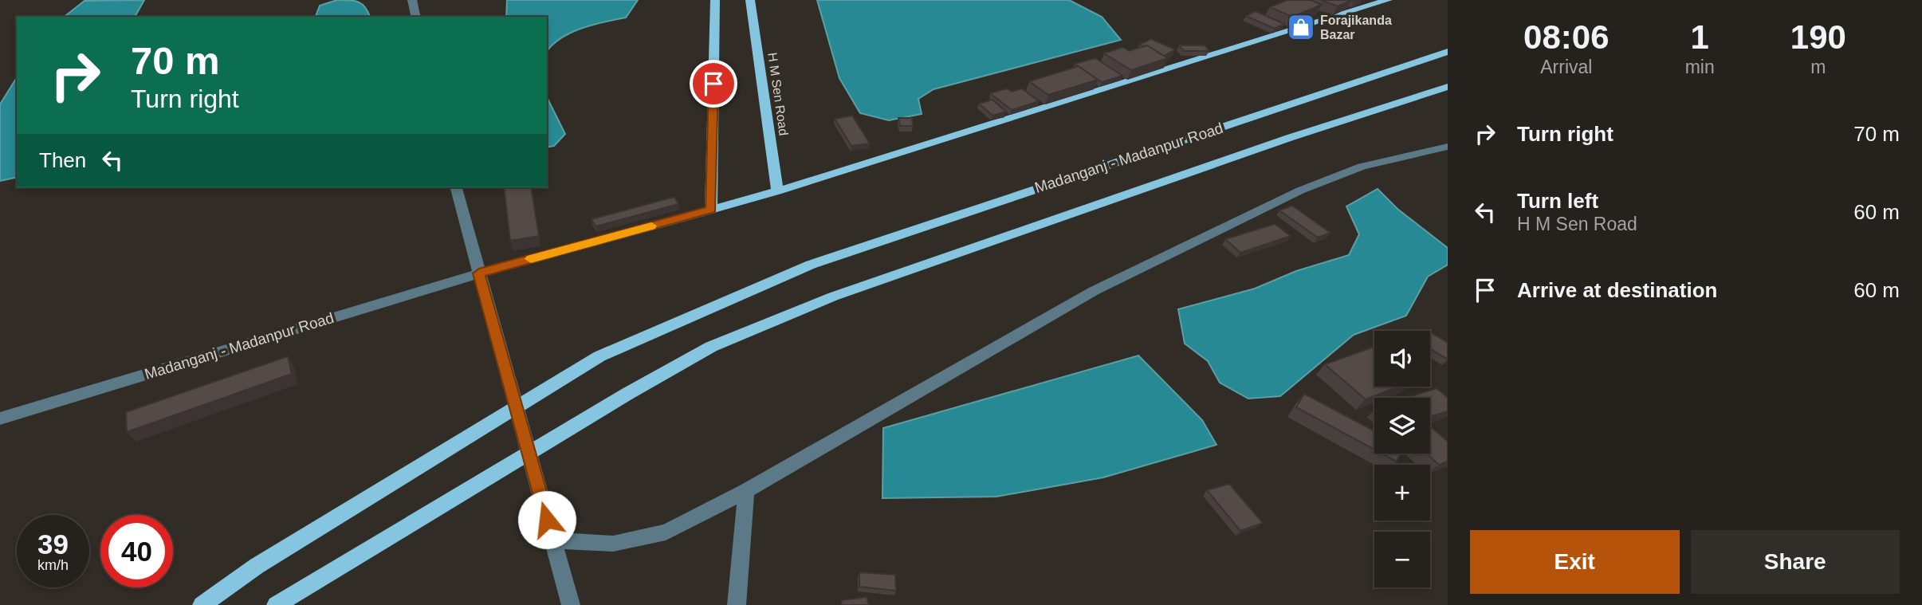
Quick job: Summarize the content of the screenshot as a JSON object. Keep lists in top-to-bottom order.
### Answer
{
  "streets": {
    "main road": ["H M Sen Road", "Madanganj - Madanpur Road"]
  },
  "places": {
    "shop": ["Forajikanda Bazar"]
  },
  "page": {
    "eta": [
      "08:06",
      "Arrival",
      "1",
      "min",
      "190",
      "m"
    ],
    "turn": ["70 m", "Turn right"],
    "list": [
      {
        "name": "Turn right",
        "value": "70 m"
      },
      {
        "name": "Turn left",
        "note": "H M Sen Road",
        "value": "60 m"
      },
      {
        "name": "Arrive at destination",
        "value": "60 m"
      }
    ],
    "then": "Then",
    "map_buttons": ["+", "−"],
    "speed": "39 km/h",
    "limit": "40",
    "buttons": ["Exit", "Share"]
  }
}
